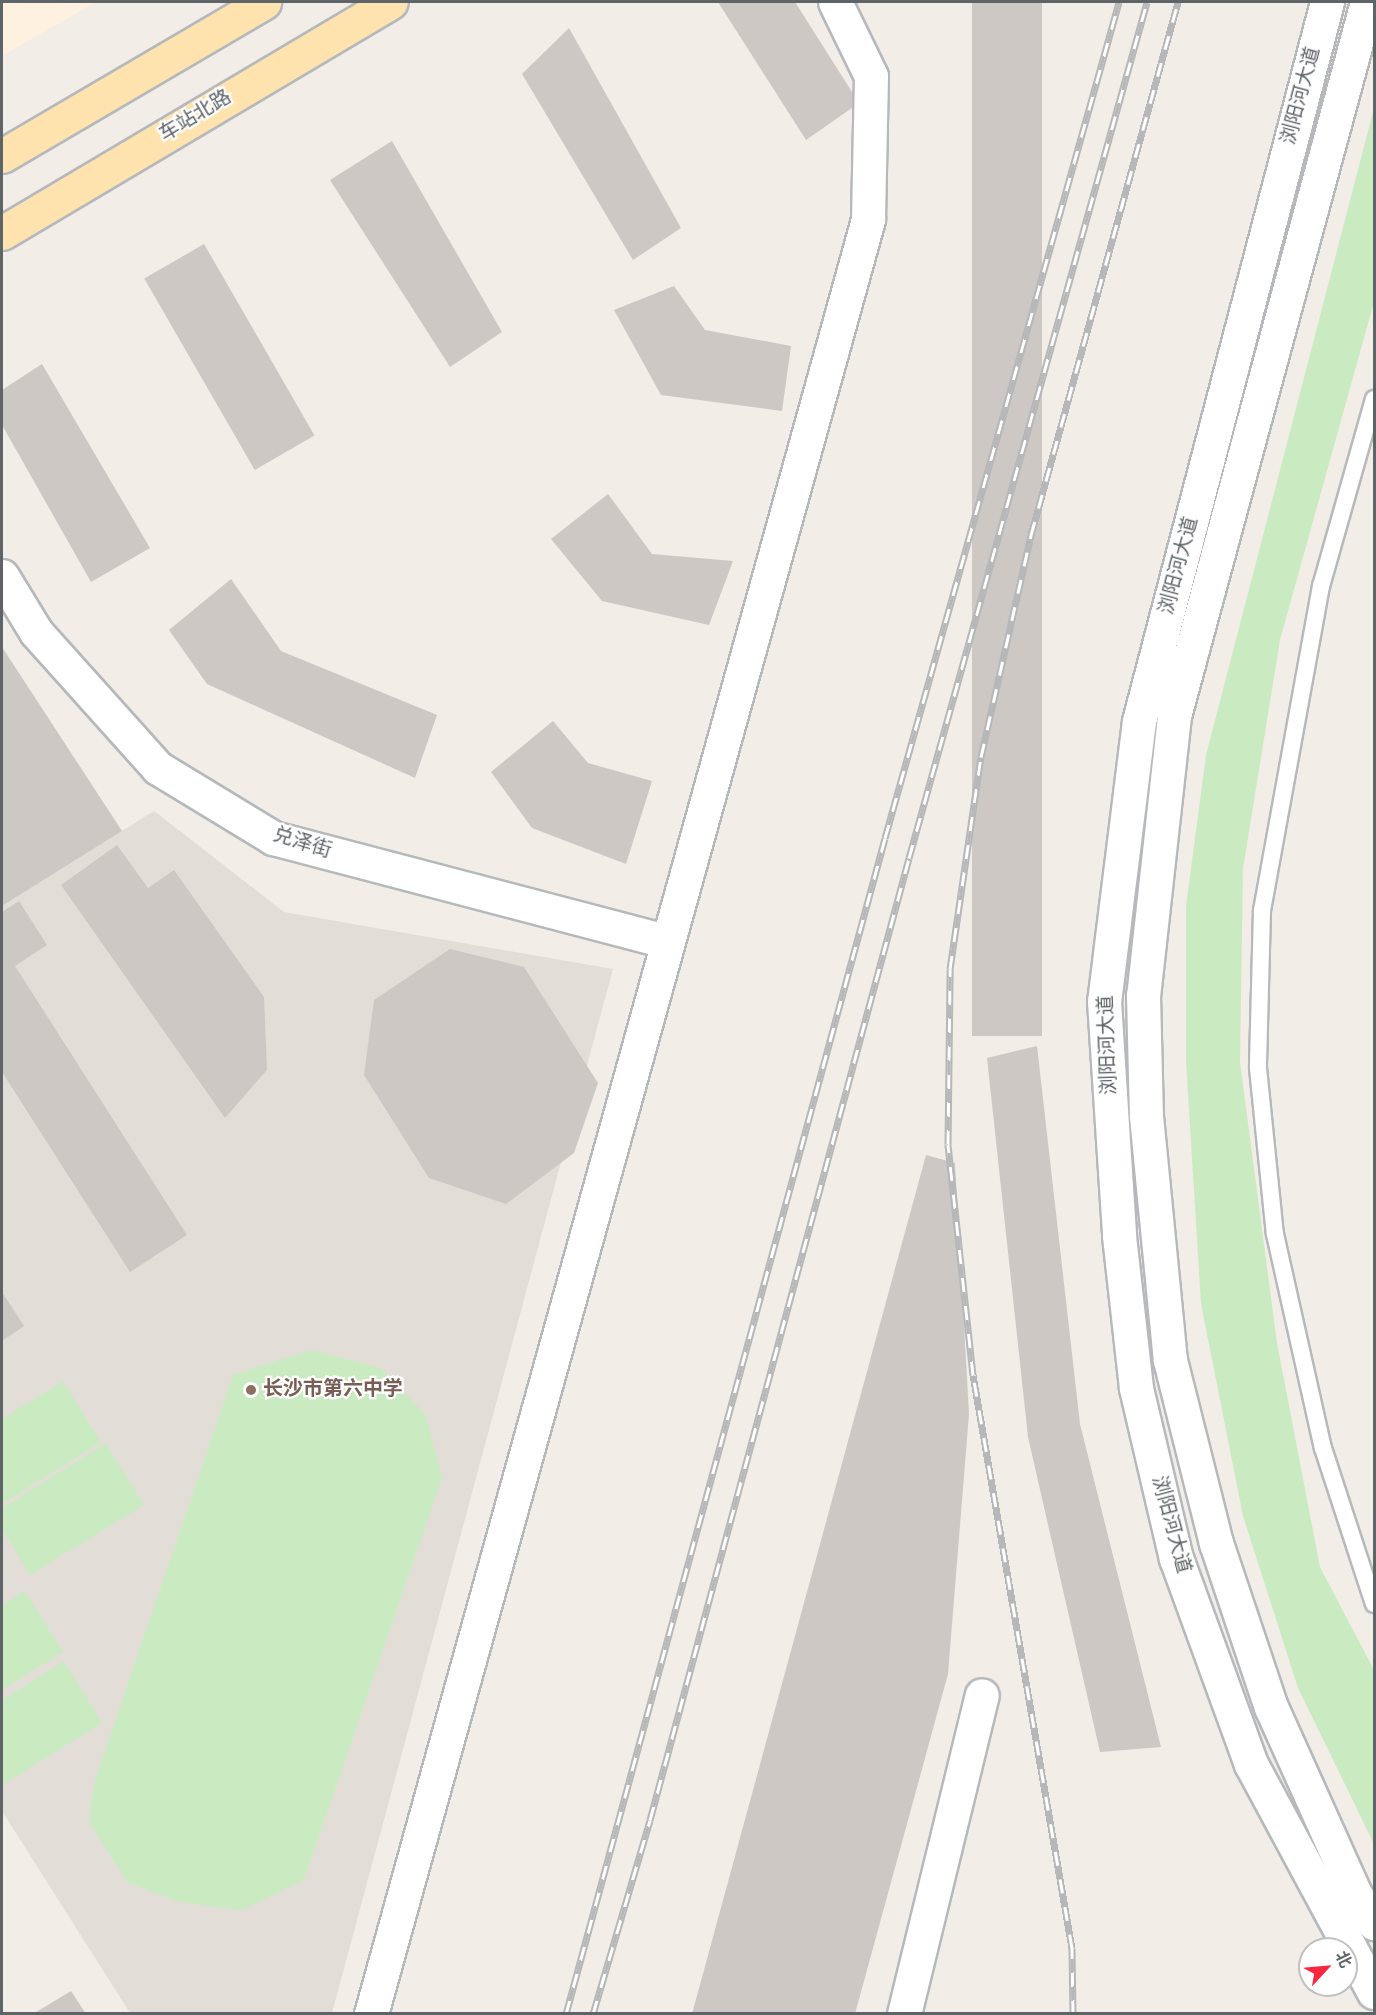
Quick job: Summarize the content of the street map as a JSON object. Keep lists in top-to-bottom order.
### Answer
{
  "streets": {
    "main road": ["浏阳河大道", "车站北路", "兑泽街"]
  },
  "places": ["长沙市第六中学"],
  "north": "top right"
}
